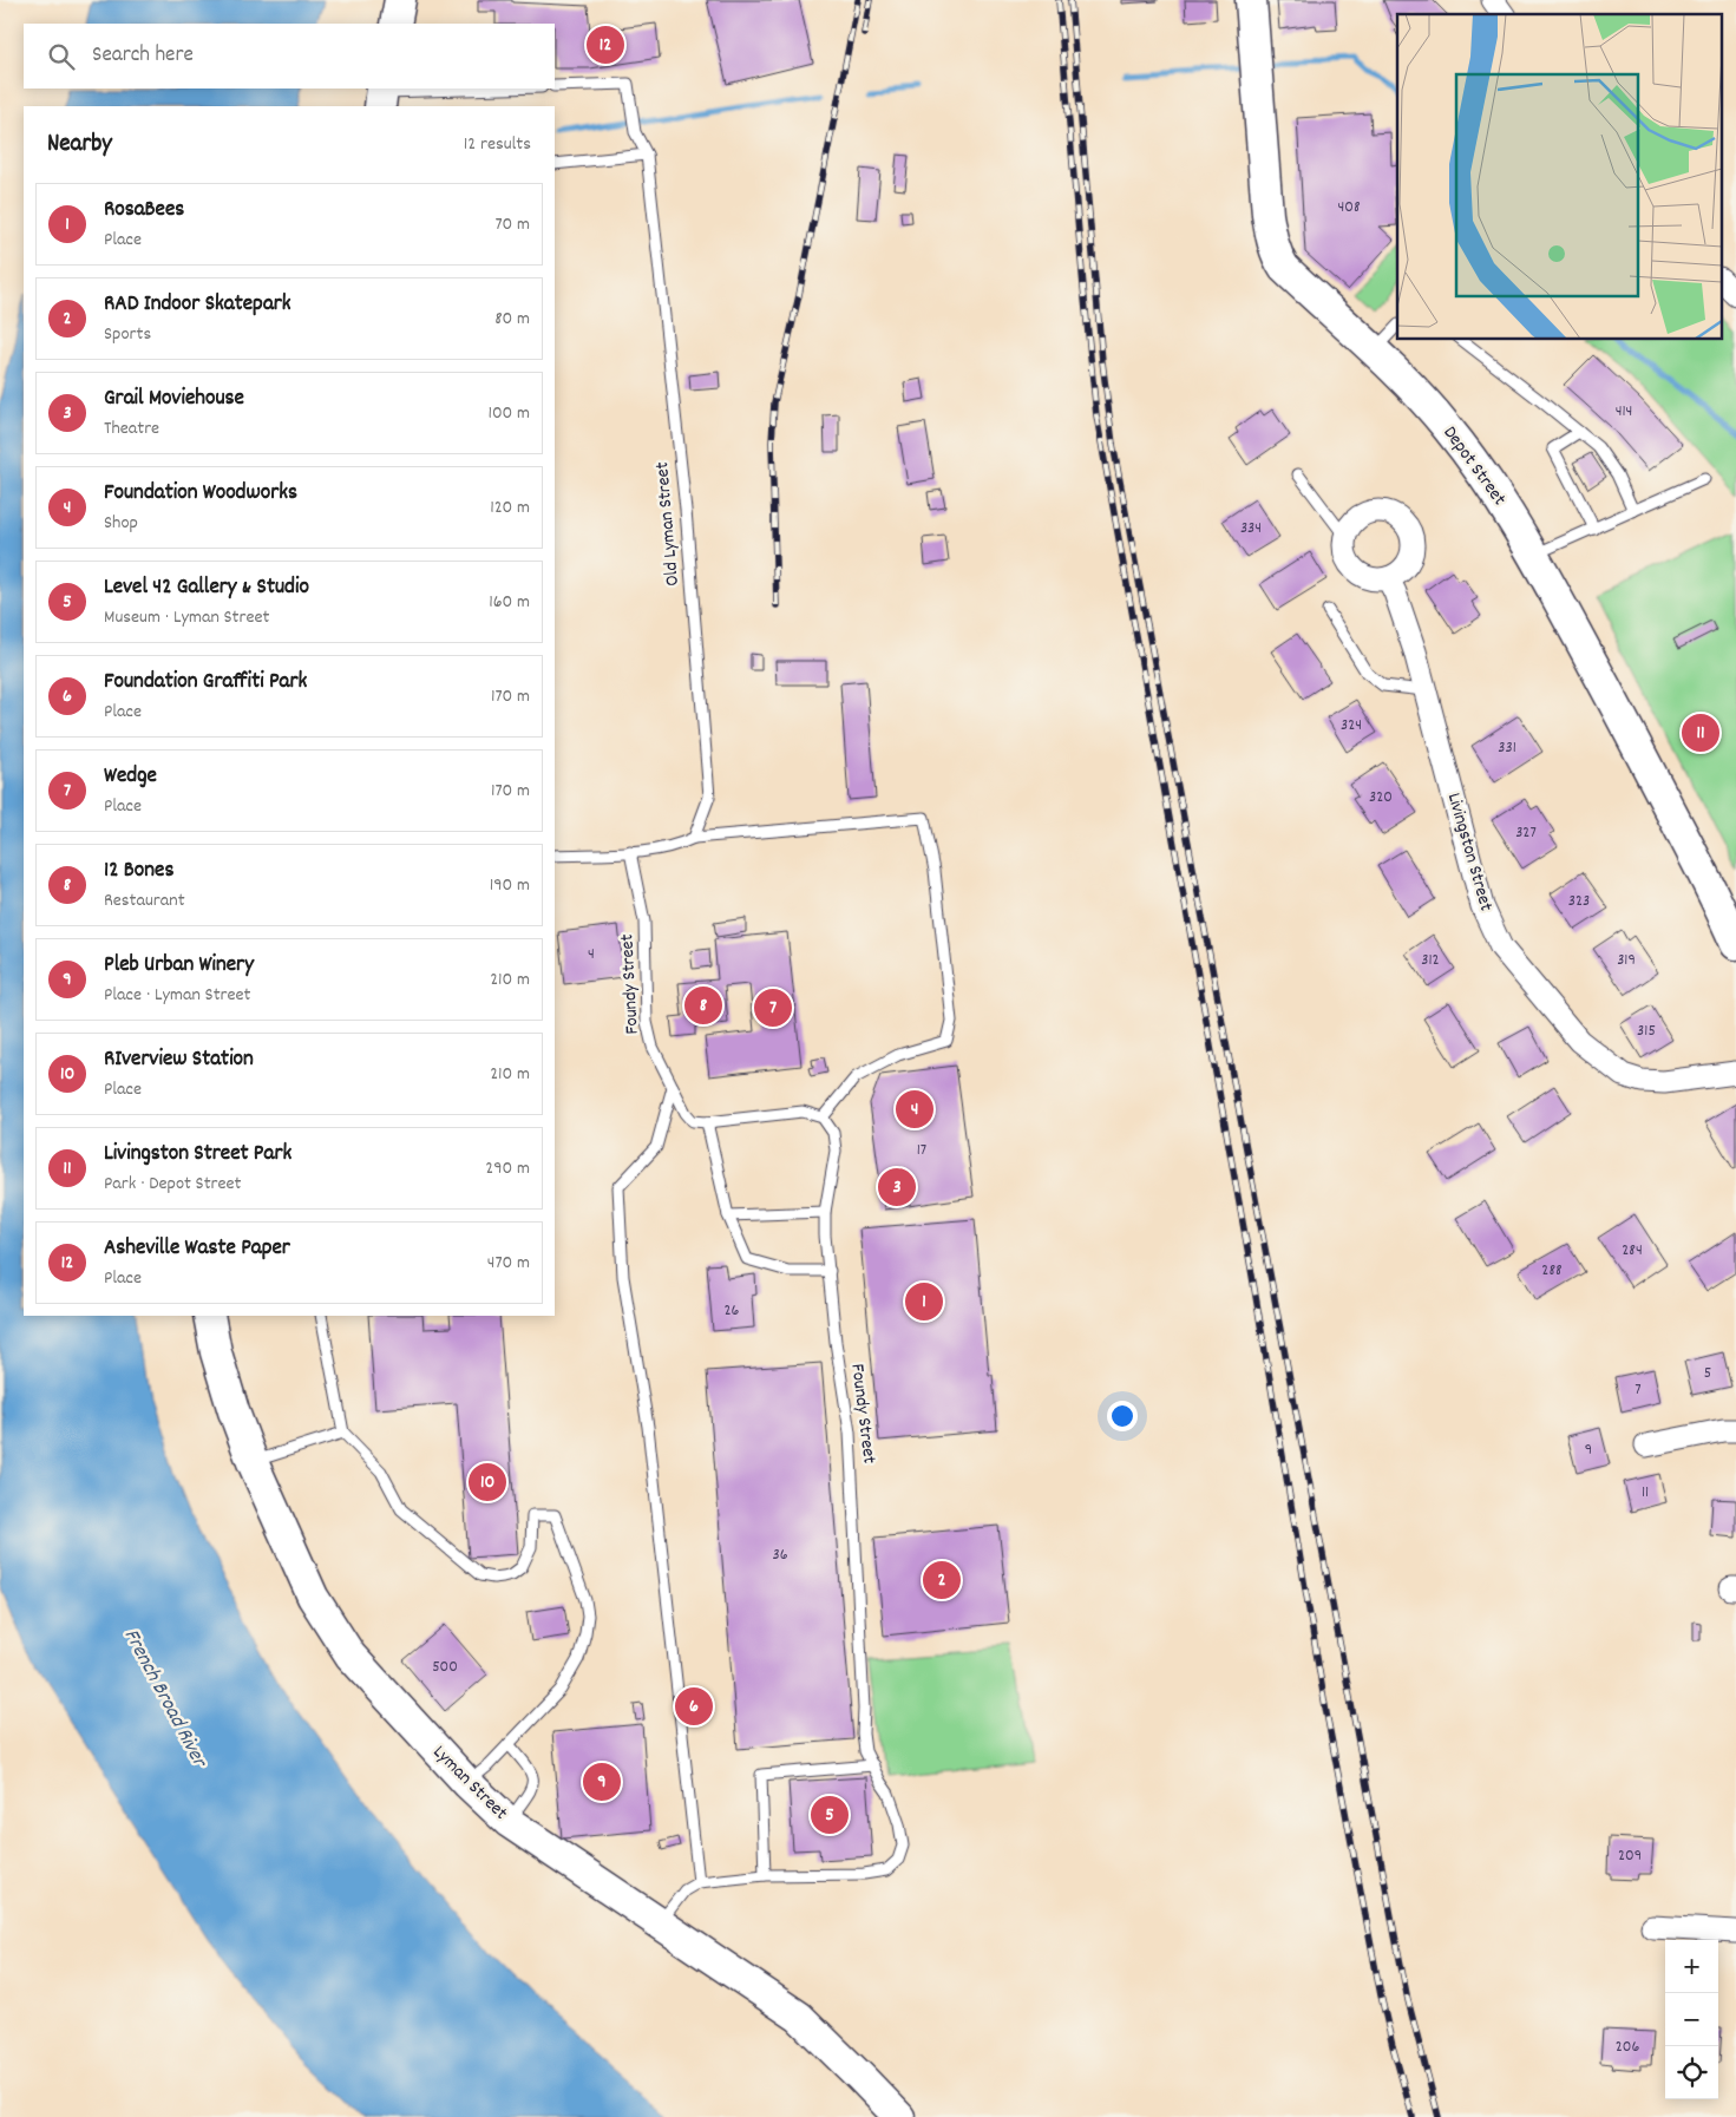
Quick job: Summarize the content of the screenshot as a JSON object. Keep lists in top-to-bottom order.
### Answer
{
  "streets": {
    "main road": ["Depot Street", "Lyman Street"],
    "street": ["Livingston Street"],
    "lane": ["Old Lyman Street", "Foundy Street"]
  },
  "water": ["French Broad River"],
  "house_numbers": [
    "408",
    "414",
    "334",
    "324",
    "331",
    "320",
    "327",
    "323",
    "4",
    "312",
    "319",
    "315",
    "17",
    "284",
    "288",
    "26",
    "5",
    "7",
    "9",
    "11",
    "36",
    "500",
    "209",
    "206"
  ],
  "page": {
    "pins": [
      "12",
      "11",
      "8",
      "7",
      "4",
      "3",
      "1",
      "10",
      "2",
      "6",
      "9",
      "5"
    ],
    "search": "Search here",
    "heading": ["Nearby", "12 results"],
    "list": [
      {
        "mark": "1",
        "name": "RosaBees",
        "note": "Place",
        "value": "70 m"
      },
      {
        "mark": "2",
        "name": "RAD Indoor Skatepark",
        "note": "Sports",
        "value": "80 m"
      },
      {
        "mark": "3",
        "name": "Grail Moviehouse",
        "note": "Theatre",
        "value": "100 m"
      },
      {
        "mark": "4",
        "name": "Foundation Woodworks",
        "note": "Shop",
        "value": "120 m"
      },
      {
        "mark": "5",
        "name": "Level 42 Gallery & Studio",
        "note": "Museum · Lyman Street",
        "value": "160 m"
      },
      {
        "mark": "6",
        "name": "Foundation Graffiti Park",
        "note": "Place",
        "value": "170 m"
      },
      {
        "mark": "7",
        "name": "Wedge",
        "note": "Place",
        "value": "170 m"
      },
      {
        "mark": "8",
        "name": "12 Bones",
        "note": "Restaurant",
        "value": "190 m"
      },
      {
        "mark": "9",
        "name": "Pleb Urban Winery",
        "note": "Place · Lyman Street",
        "value": "210 m"
      },
      {
        "mark": "10",
        "name": "RIverview Station",
        "note": "Place",
        "value": "210 m"
      },
      {
        "mark": "11",
        "name": "Livingston Street Park",
        "note": "Park · Depot Street",
        "value": "290 m"
      },
      {
        "mark": "12",
        "name": "Asheville Waste Paper",
        "note": "Place",
        "value": "470 m"
      }
    ],
    "map_buttons": ["+", "−"]
  }
}
